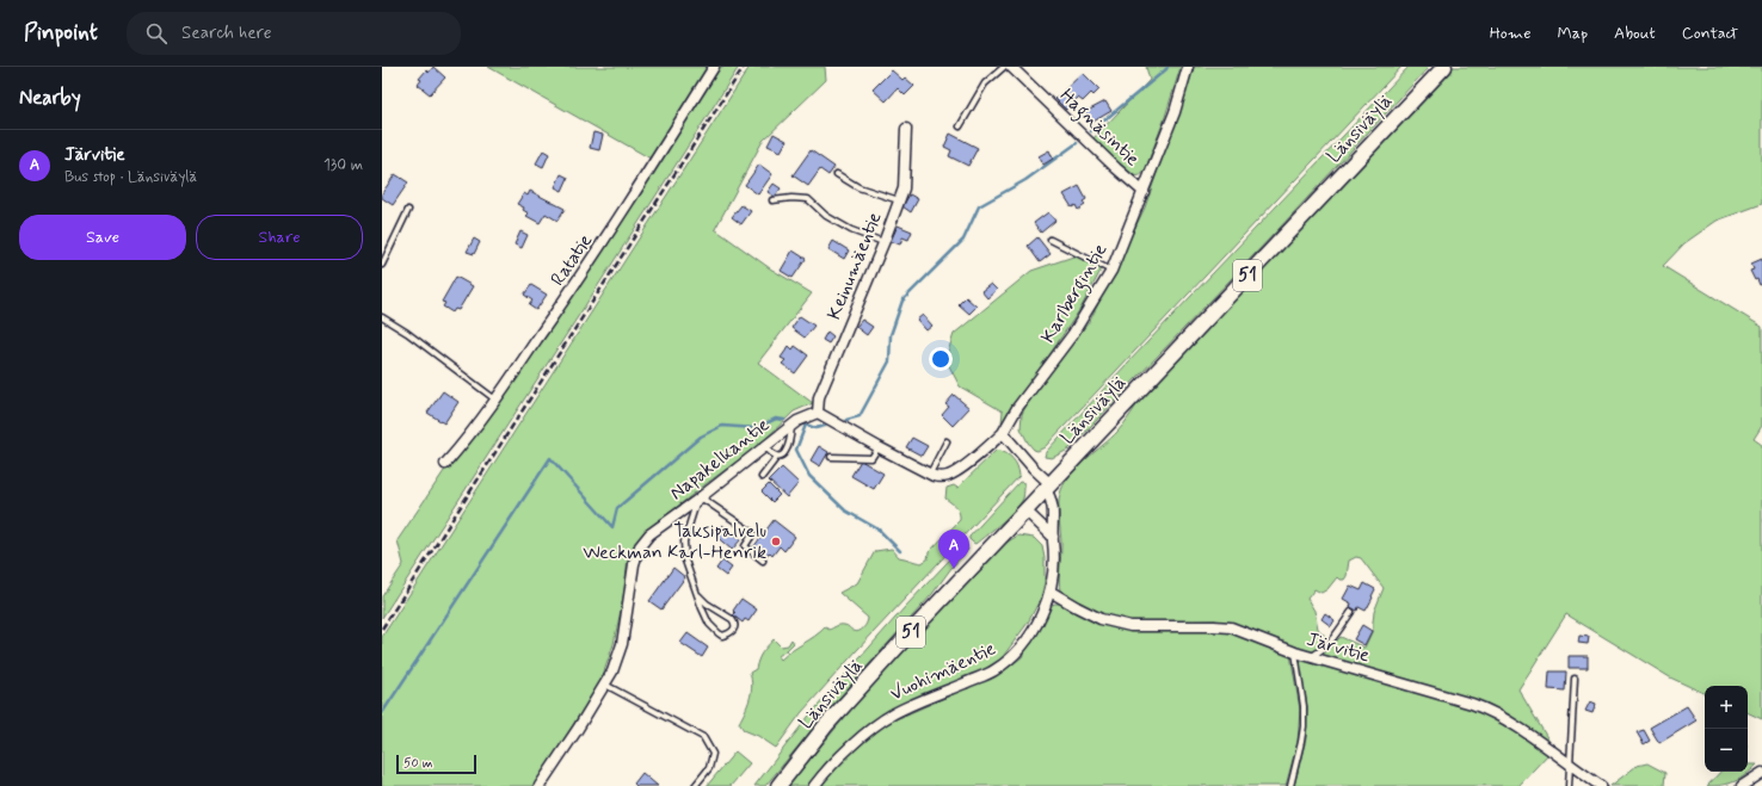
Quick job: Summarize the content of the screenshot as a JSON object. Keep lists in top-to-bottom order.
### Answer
{
  "streets": {
    "main road": ["Länsiväylä", "51"],
    "street": [
      "Hagnäsintie",
      "Ratatie",
      "Keinumäentie",
      "Karlbergintie",
      "Napakelkantie",
      "Järvitie",
      "Vuohimäentie"
    ]
  },
  "crossings": [
    ["Hagnäsintie", "Karlbergintie"],
    ["Länsiväylä", "Vuohimäentie"],
    ["Keinumäentie", "Napakelkantie"],
    ["Järvitie", "Vuohimäentie"]
  ],
  "places": ["Taksipalvelu Weckman Karl-Henrik"],
  "scale_bar": "50 m",
  "page": {
    "header": "Pinpoint",
    "search": "Search here",
    "nav": [
      "Home",
      "Map",
      "About",
      "Contact"
    ],
    "heading": "Nearby",
    "list": [
      {
        "mark": "A",
        "name": "Järvitie",
        "note": "Bus stop · Länsiväylä",
        "value": "130 m"
      }
    ],
    "buttons": ["Save", "Share"],
    "pins": "A",
    "map_buttons": ["+", "−"],
    "scale": "50 m"
  }
}
